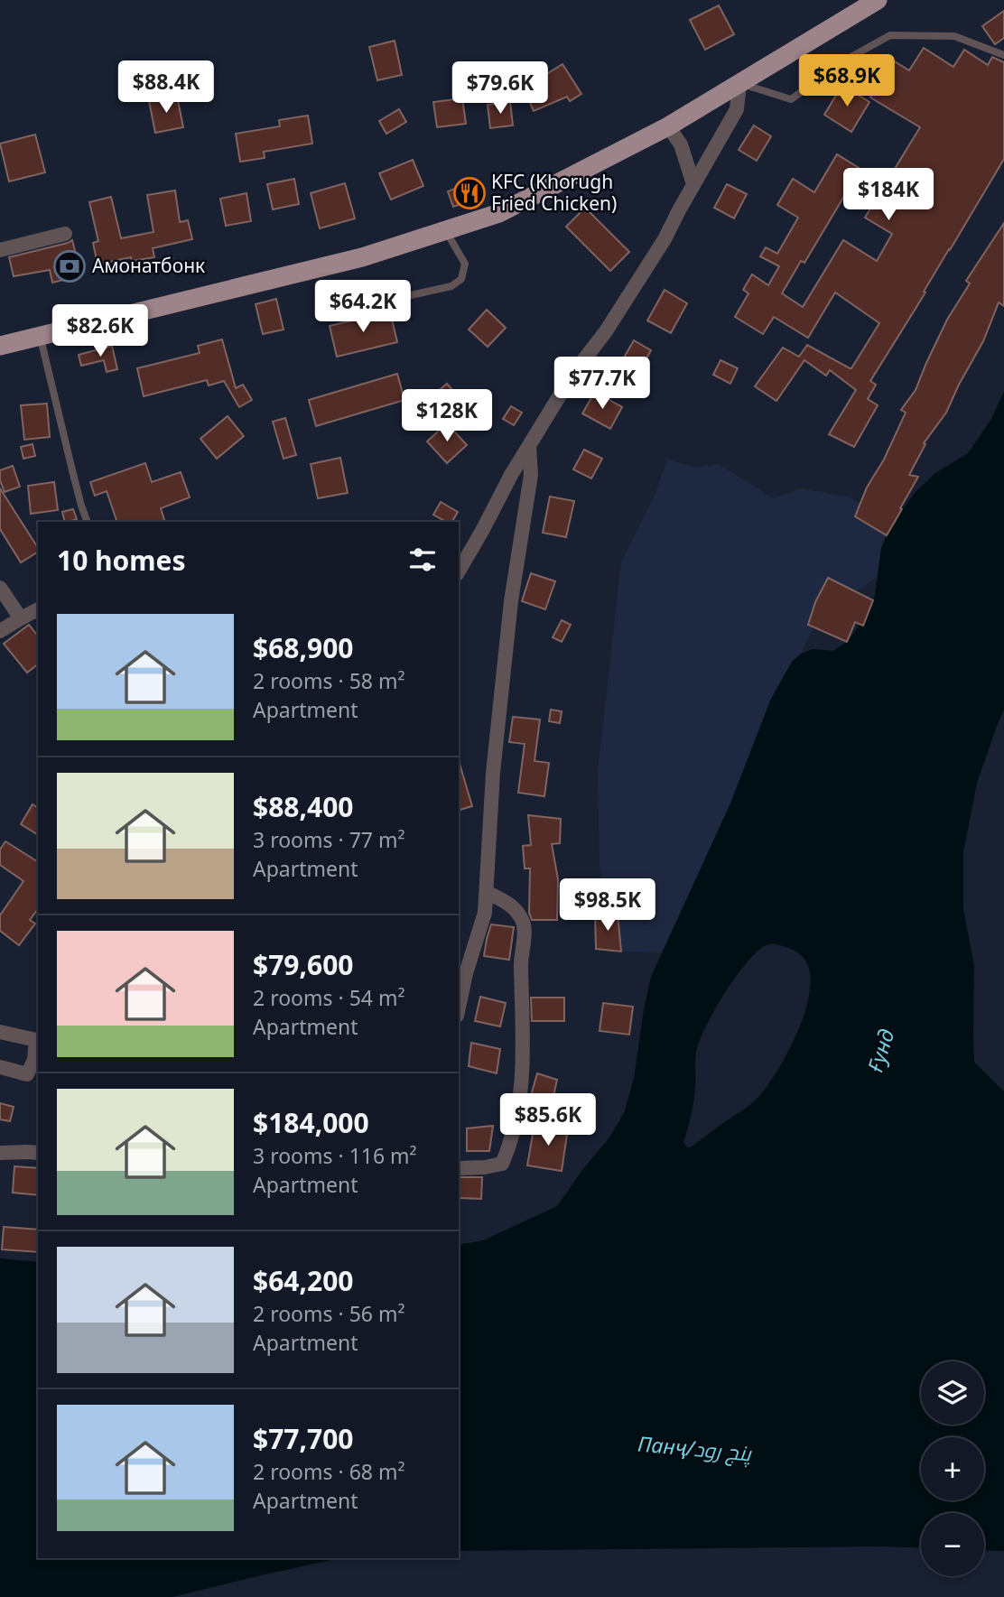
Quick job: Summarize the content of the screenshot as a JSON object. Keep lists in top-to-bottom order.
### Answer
{
  "water": ["Ғунд", "Панҷ/پنج رود"],
  "places": {
    "restaurant": ["KFC (Khorugh Fried Chicken)"],
    "bank": ["Амонатбонк"]
  },
  "page": {
    "price": [
      "$68.9K",
      "$88.4K",
      "$79.6K",
      "$184K",
      "$64.2K",
      "$82.6K",
      "$77.7K",
      "$128K",
      "$98.5K",
      "$85.6K"
    ],
    "heading": "10 homes",
    "list": [
      {
        "name": "$68,900",
        "note": "2 rooms · 58 m² · Apartment"
      },
      {
        "name": "$88,400",
        "note": "3 rooms · 77 m² · Apartment"
      },
      {
        "name": "$79,600",
        "note": "2 rooms · 54 m² · Apartment"
      },
      {
        "name": "$184,000",
        "note": "3 rooms · 116 m² · Apartment"
      },
      {
        "name": "$64,200",
        "note": "2 rooms · 56 m² · Apartment"
      },
      {
        "name": "$77,700",
        "note": "2 rooms · 68 m² · Apartment"
      }
    ],
    "map_buttons": ["+", "−"]
  }
}
